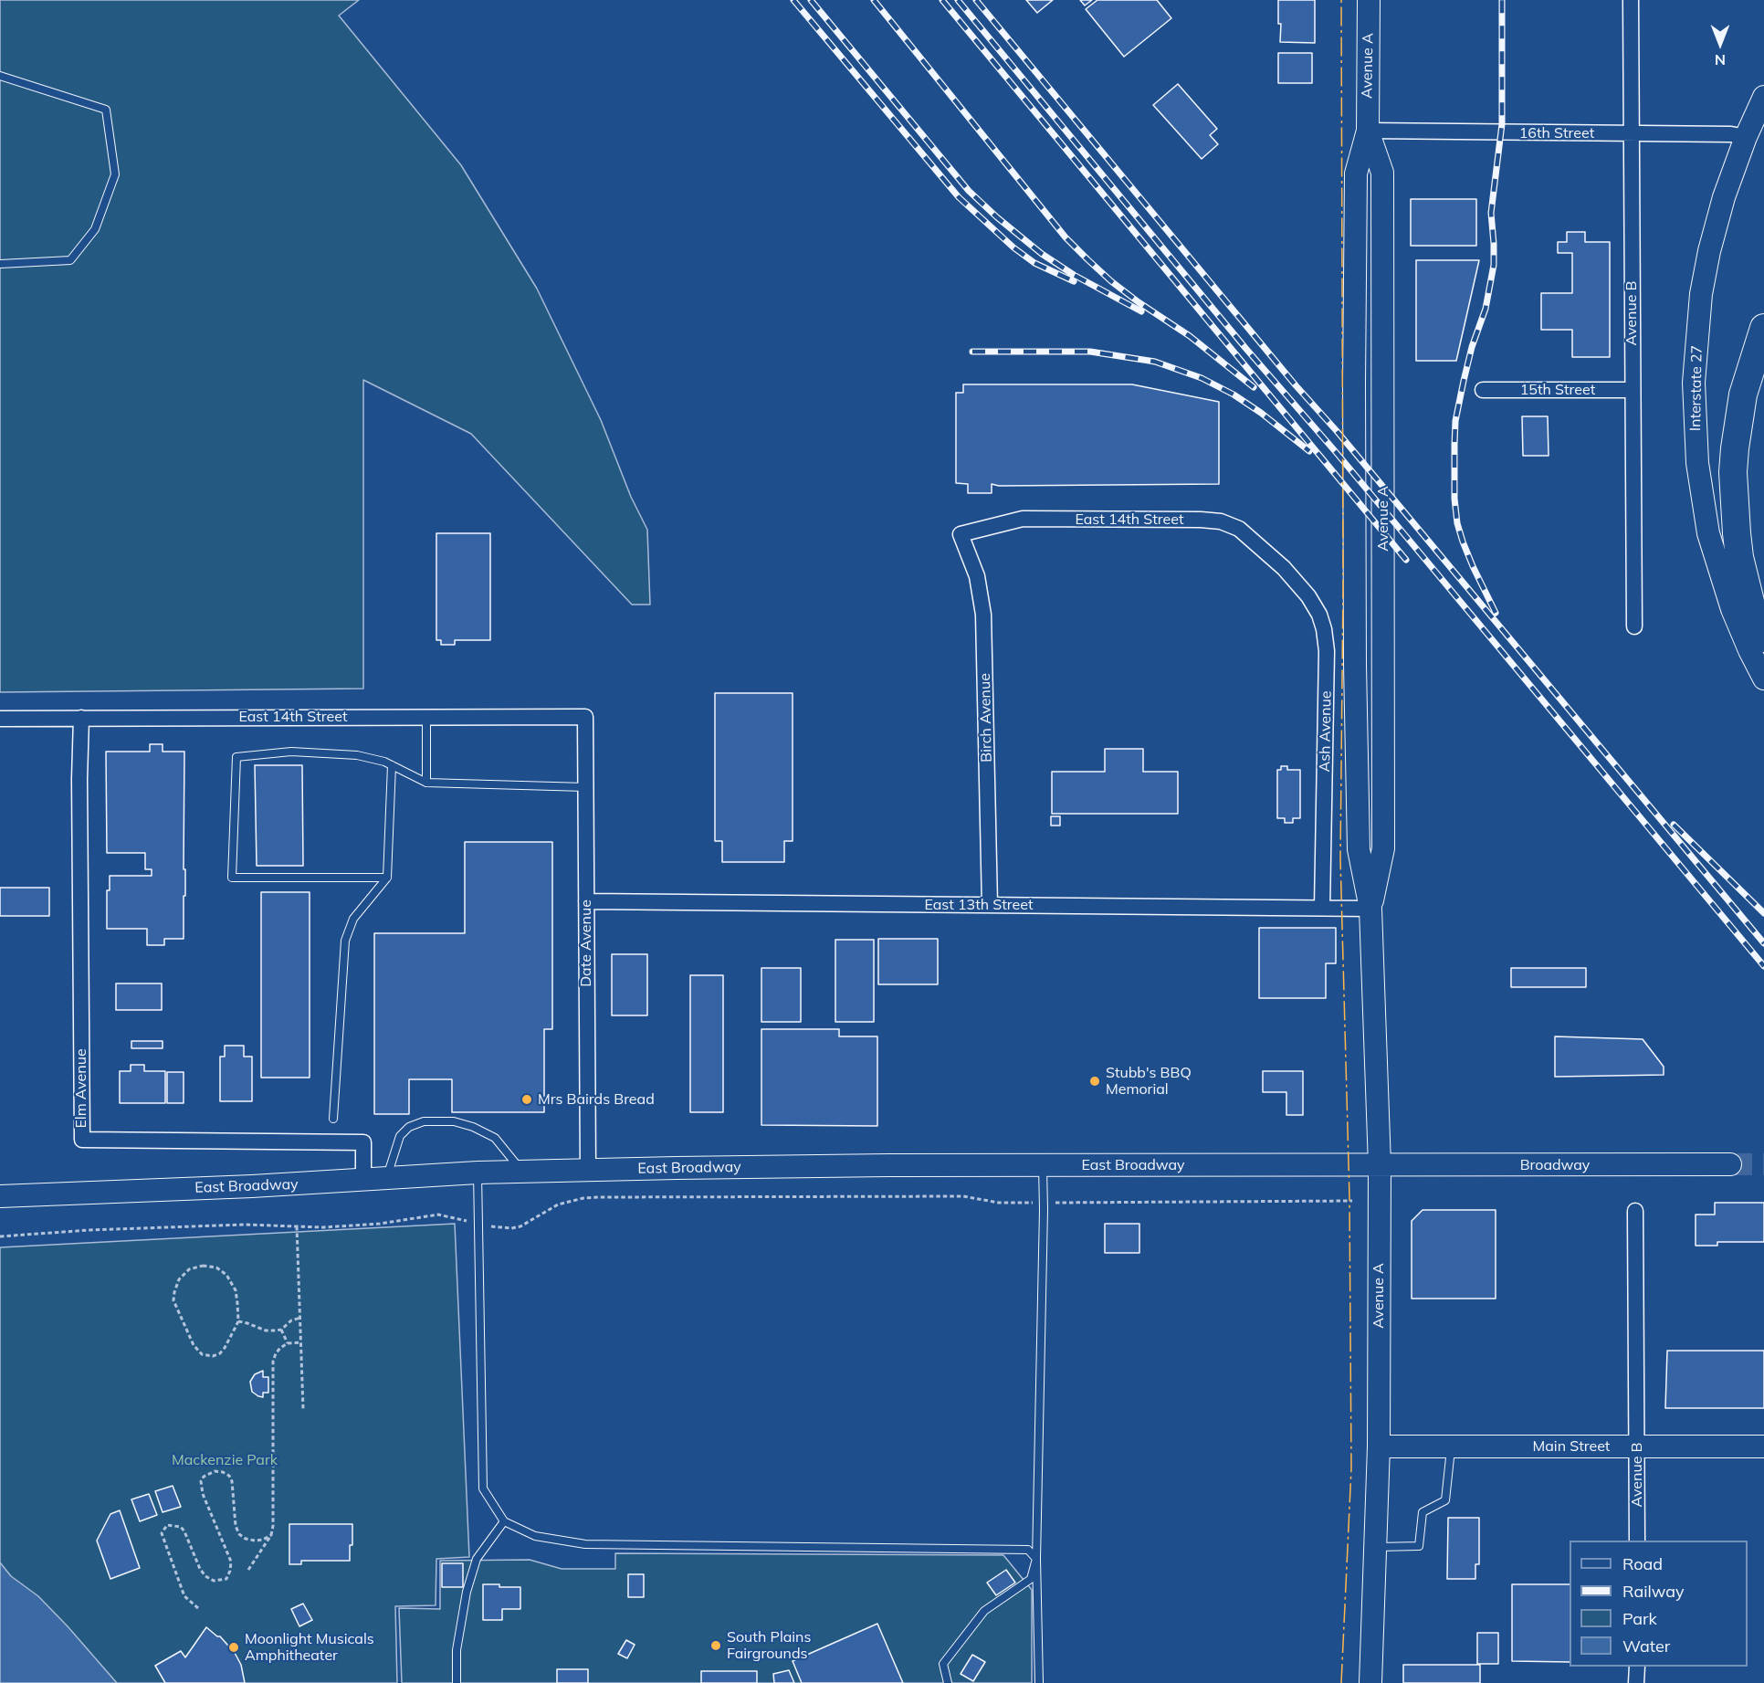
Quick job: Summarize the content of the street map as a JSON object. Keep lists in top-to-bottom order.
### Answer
{
  "streets": {
    "main road": [
      "Avenue A",
      "Interstate 27",
      "East Broadway",
      "Broadway",
      "Main Street"
    ],
    "street": [
      "16th Street",
      "Avenue B",
      "15th Street",
      "East 14th Street",
      "Birch Avenue",
      "Ash Avenue",
      "East 13th Street",
      "Date Avenue",
      "Elm Avenue"
    ]
  },
  "crossings": [
    ["Avenue A", "16th Street"],
    ["Avenue A", "East 13th Street"],
    ["Avenue A", "East Broadway"],
    ["Avenue A", "Broadway"],
    ["Avenue A", "Main Street"],
    ["16th Street", "Avenue B"],
    ["16th Street", "Interstate 27"],
    ["Avenue B", "15th Street"],
    ["Avenue B", "Main Street"],
    ["East 14th Street", "Birch Avenue"],
    ["East 14th Street", "Ash Avenue"],
    ["East 14th Street", "Date Avenue"],
    ["East 14th Street", "Elm Avenue"],
    ["Birch Avenue", "East 13th Street"],
    ["Ash Avenue", "East 13th Street"],
    ["East 13th Street", "Date Avenue"],
    ["Date Avenue", "East Broadway"],
    ["Elm Avenue", "East Broadway"],
    ["East Broadway", "Broadway"]
  ],
  "parks": ["Mackenzie Park"],
  "places": [
    "Stubb's BBQ Memorial",
    "Mrs Bairds Bread",
    "South Plains Fairgrounds",
    "Moonlight Musicals Amphitheater"
  ],
  "legend": [
    "Road",
    "Railway",
    "Park",
    "Water"
  ],
  "north": "bottom"
}
